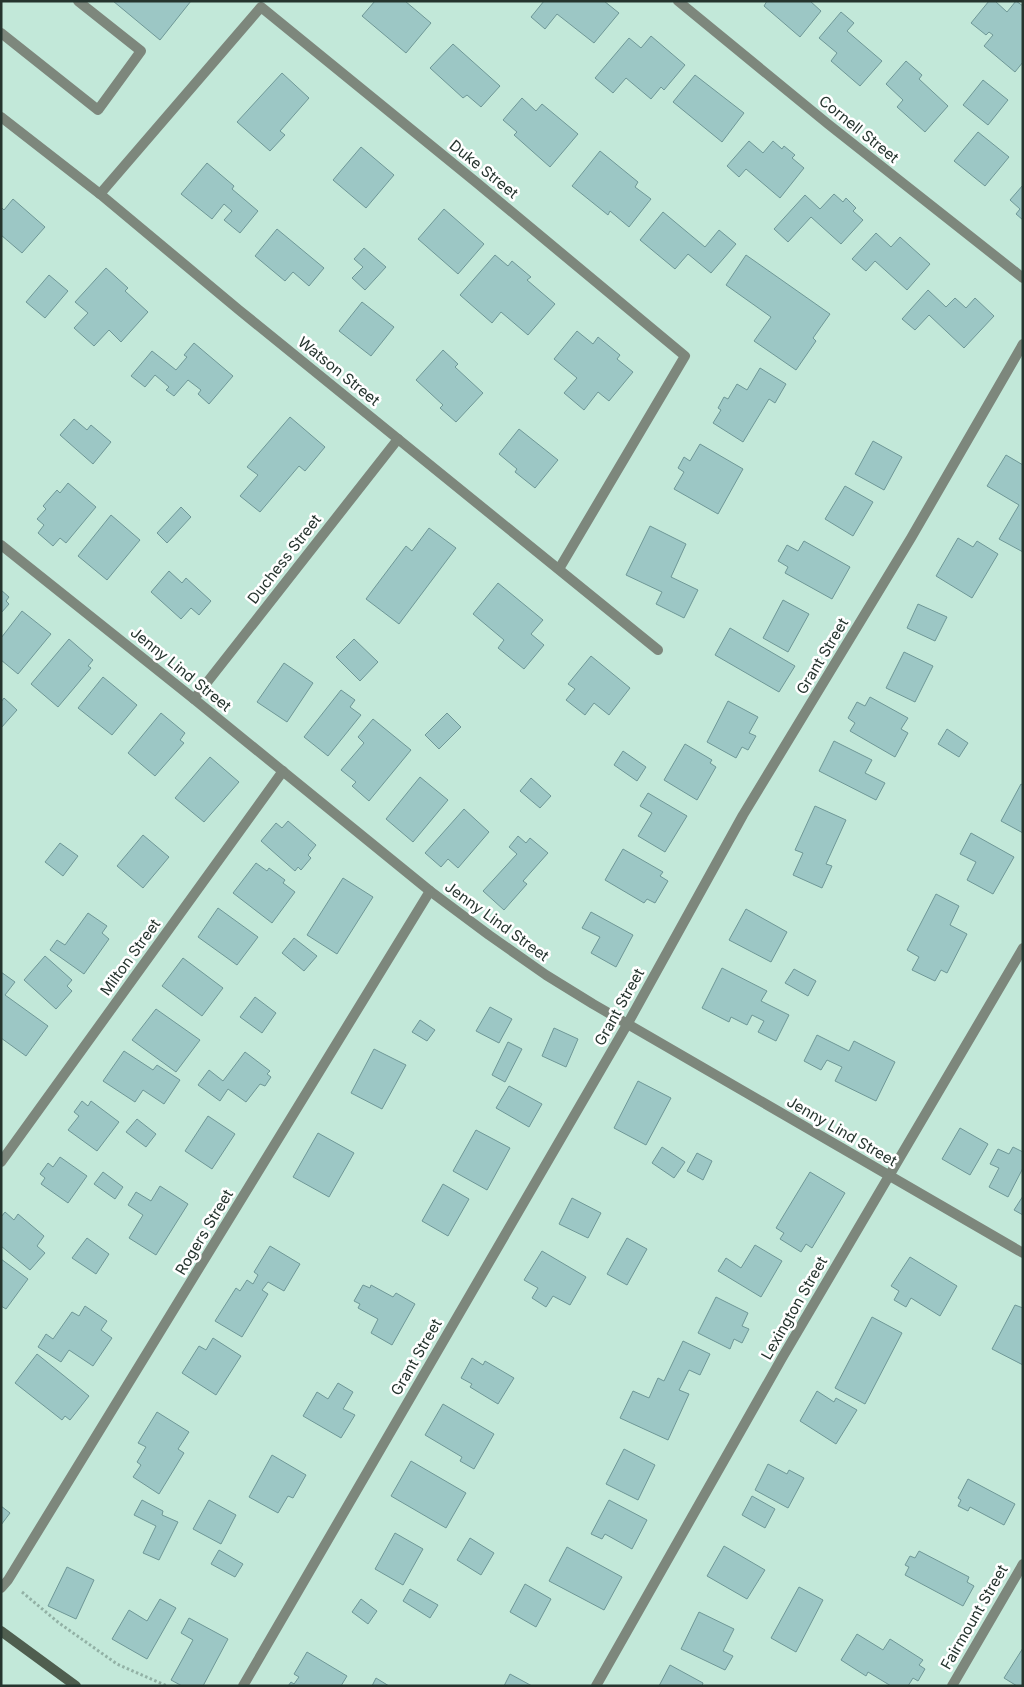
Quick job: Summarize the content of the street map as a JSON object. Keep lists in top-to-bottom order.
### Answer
{
  "streets": {
    "street": [
      "Cornell Street",
      "Duke Street",
      "Watson Street",
      "Duchess Street",
      "Grant Street",
      "Jenny Lind Street",
      "Milton Street",
      "Rogers Street",
      "Lexington Street",
      "Fairmount Street"
    ]
  },
  "crossings": [
    ["Duke Street", "Watson Street"],
    ["Watson Street", "Duchess Street"],
    ["Duchess Street", "Jenny Lind Street"],
    ["Grant Street", "Jenny Lind Street"],
    ["Jenny Lind Street", "Milton Street"],
    ["Jenny Lind Street", "Rogers Street"],
    ["Jenny Lind Street", "Lexington Street"]
  ]
}
